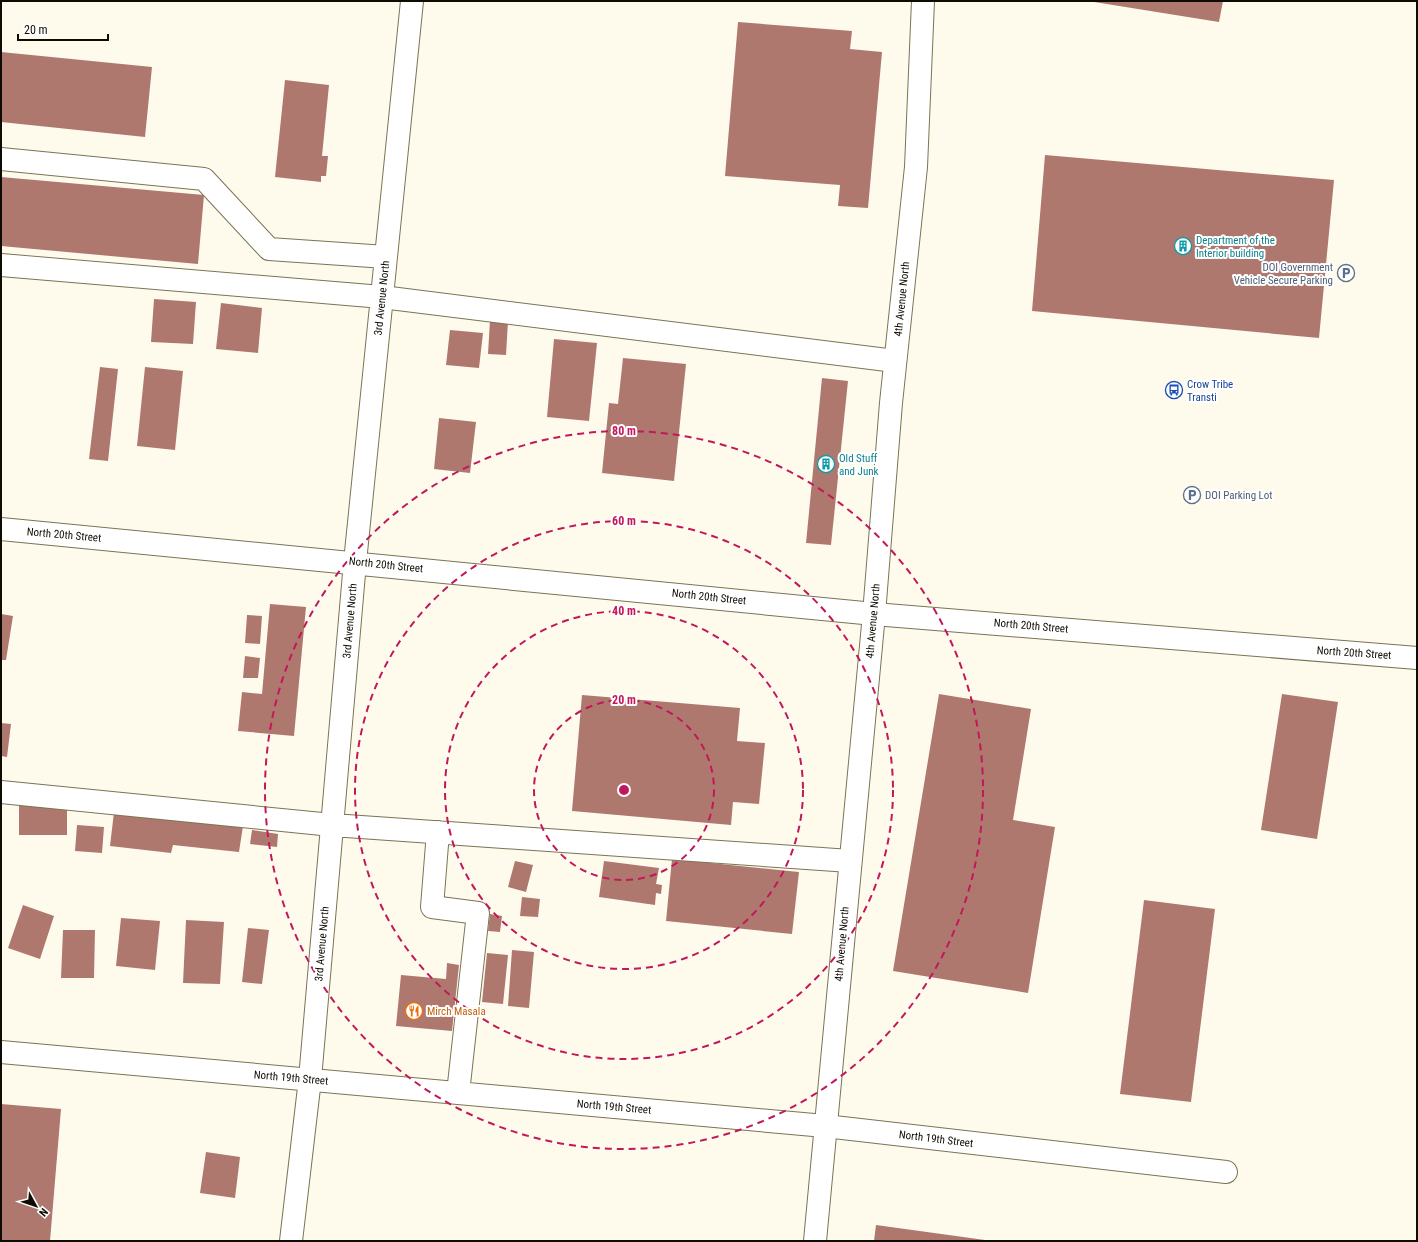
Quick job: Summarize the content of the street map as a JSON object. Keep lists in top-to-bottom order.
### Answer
{
  "streets": {
    "street": [
      "3rd Avenue North",
      "4th Avenue North",
      "North 20th Street",
      "North 19th Street"
    ]
  },
  "crossings": [
    ["3rd Avenue North", "North 20th Street"],
    ["3rd Avenue North", "North 19th Street"],
    ["4th Avenue North", "North 20th Street"],
    ["4th Avenue North", "North 19th Street"]
  ],
  "places": {
    "building": ["Department of the Interior building", "Old Stuff and Junk"],
    "parking": ["DOI Government Vehicle Secure Parking", "DOI Parking Lot"],
    "bus stop": ["Crow Tribe Transti"],
    "restaurant": ["Mirch Masala"]
  },
  "scale_bar": "20 m",
  "north": "bottom right",
  "rings": [
    "80 m",
    "60 m",
    "40 m",
    "20 m"
  ]
}
